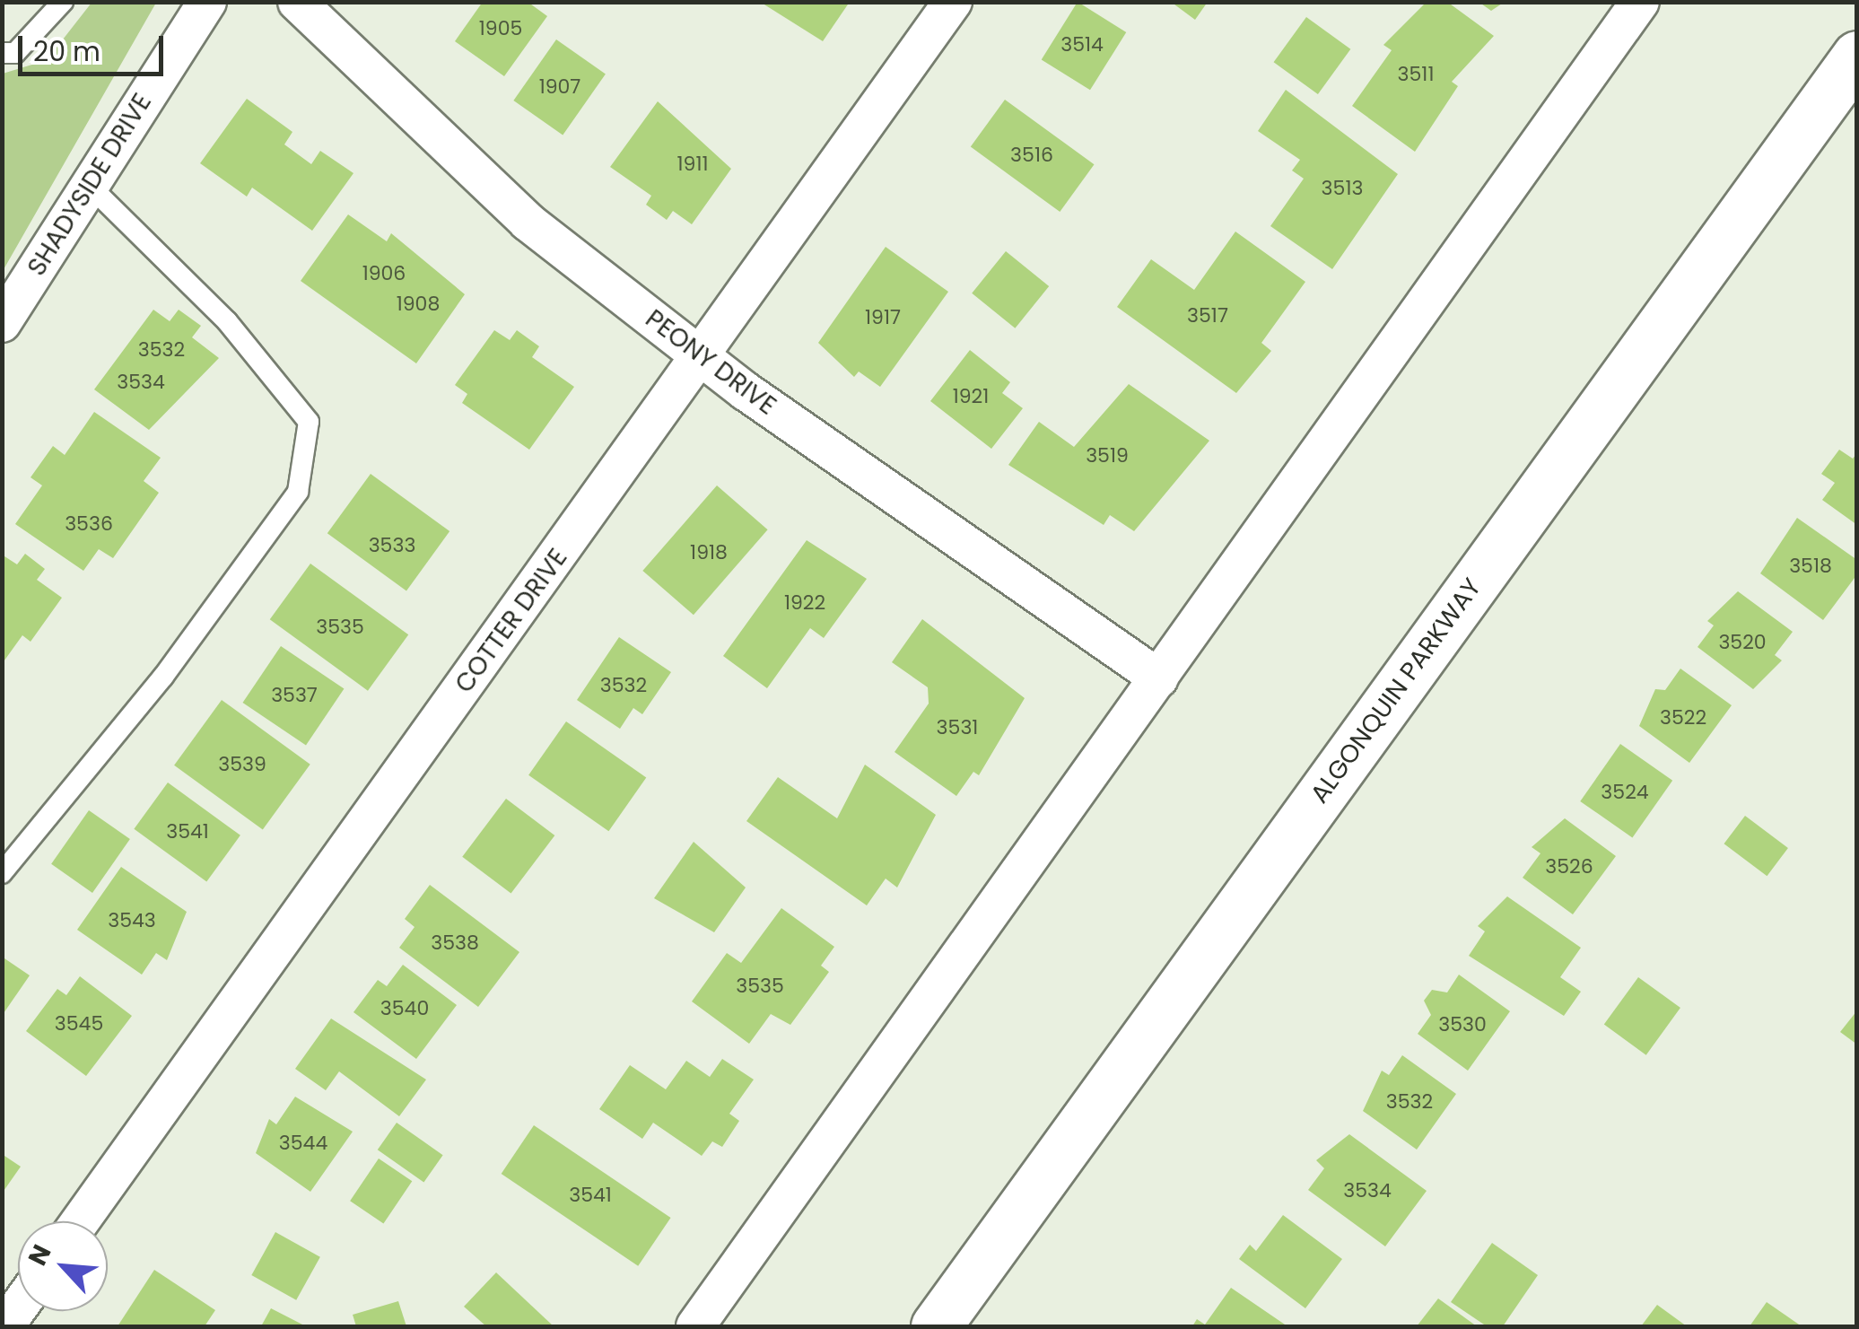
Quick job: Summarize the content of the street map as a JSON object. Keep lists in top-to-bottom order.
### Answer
{
  "streets": {
    "main road": ["ALGONQUIN PARKWAY"],
    "street": ["SHADYSIDE DRIVE", "PEONY DRIVE", "COTTER DRIVE"]
  },
  "crossings": [
    ["PEONY DRIVE", "COTTER DRIVE"]
  ],
  "house_numbers": [
    "1905",
    "3514",
    "3511",
    "1907",
    "3516",
    "1911",
    "3513",
    "1906",
    "1908",
    "3517",
    "1917",
    "3532",
    "3534",
    "1921",
    "3519",
    "3536",
    "3533",
    "1918",
    "3518",
    "1922",
    "3535",
    "3520",
    "3532",
    "3537",
    "3522",
    "3531",
    "3539",
    "3524",
    "3541",
    "3526",
    "3543",
    "3538",
    "3535",
    "3540",
    "3545",
    "3530",
    "3532",
    "3544",
    "3534",
    "3541"
  ],
  "scale_bar": "20 m",
  "north": "top left"
}
